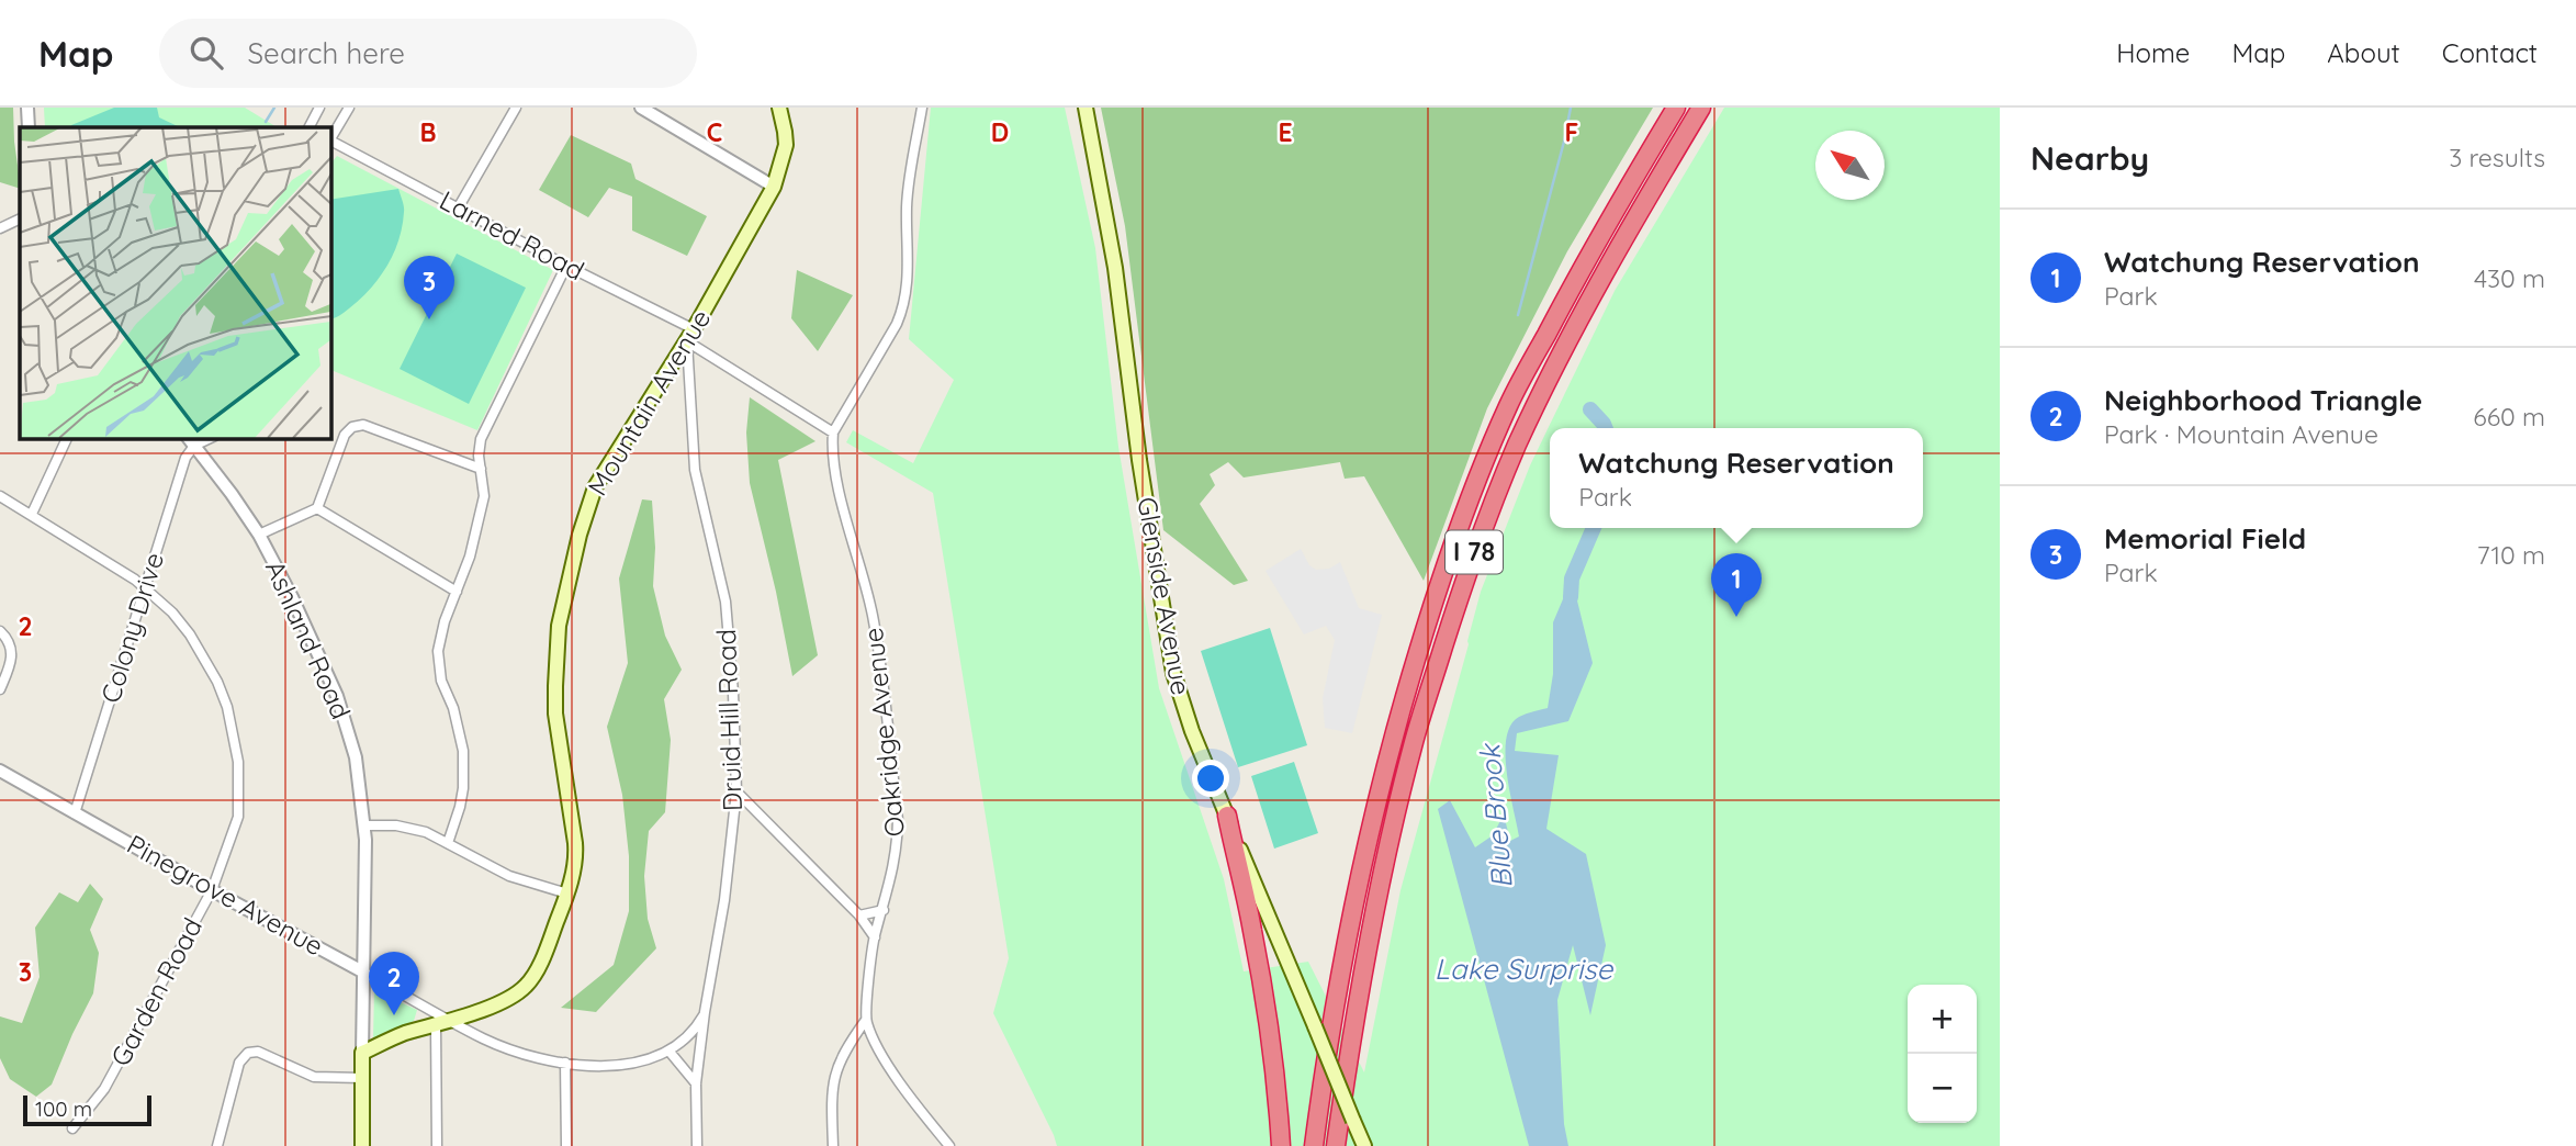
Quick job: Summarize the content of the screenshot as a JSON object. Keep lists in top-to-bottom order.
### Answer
{
  "streets": {
    "highway": ["I 78"],
    "main road": ["Mountain Avenue", "Glenside Avenue", "Ashland Road"],
    "street": [
      "Larned Road",
      "Colony Drive",
      "Druid Hill Road",
      "Oakridge Avenue",
      "Pinegrove Avenue",
      "Garden Road"
    ]
  },
  "crossings": [
    ["Larned Road", "Mountain Avenue"],
    ["Larned Road", "Druid Hill Road"],
    ["Larned Road", "Oakridge Avenue"],
    ["Mountain Avenue", "Ashland Road"],
    ["Mountain Avenue", "Druid Hill Road"],
    ["Mountain Avenue", "Pinegrove Avenue"],
    ["Colony Drive", "Ashland Road"],
    ["Colony Drive", "Pinegrove Avenue"],
    ["Colony Drive", "Garden Road"],
    ["Ashland Road", "Pinegrove Avenue"],
    ["Pinegrove Avenue", "Garden Road"]
  ],
  "water": ["Blue Brook", "Lake Surprise"],
  "scale_bar": "100 m",
  "north": "top left",
  "page": {
    "header": "Map",
    "search": "Search here",
    "nav": [
      "Home",
      "Map",
      "About",
      "Contact"
    ],
    "heading": ["Nearby", "3 results"],
    "list": [
      {
        "mark": "1",
        "name": "Watchung Reservation",
        "note": "Park",
        "value": "430 m"
      },
      {
        "mark": "2",
        "name": "Neighborhood Triangle",
        "note": "Park · Mountain Avenue",
        "value": "660 m"
      },
      {
        "mark": "3",
        "name": "Memorial Field",
        "note": "Park",
        "value": "710 m"
      }
    ],
    "pins": ["3", "1", "2"],
    "popup": ["Watchung Reservation", "Park"],
    "map_buttons": ["+", "−"],
    "scale": "100 m"
  },
  "grid": {
    "columns": [
      "B",
      "C",
      "D",
      "E",
      "F"
    ],
    "rows": ["2", "3"]
  }
}
